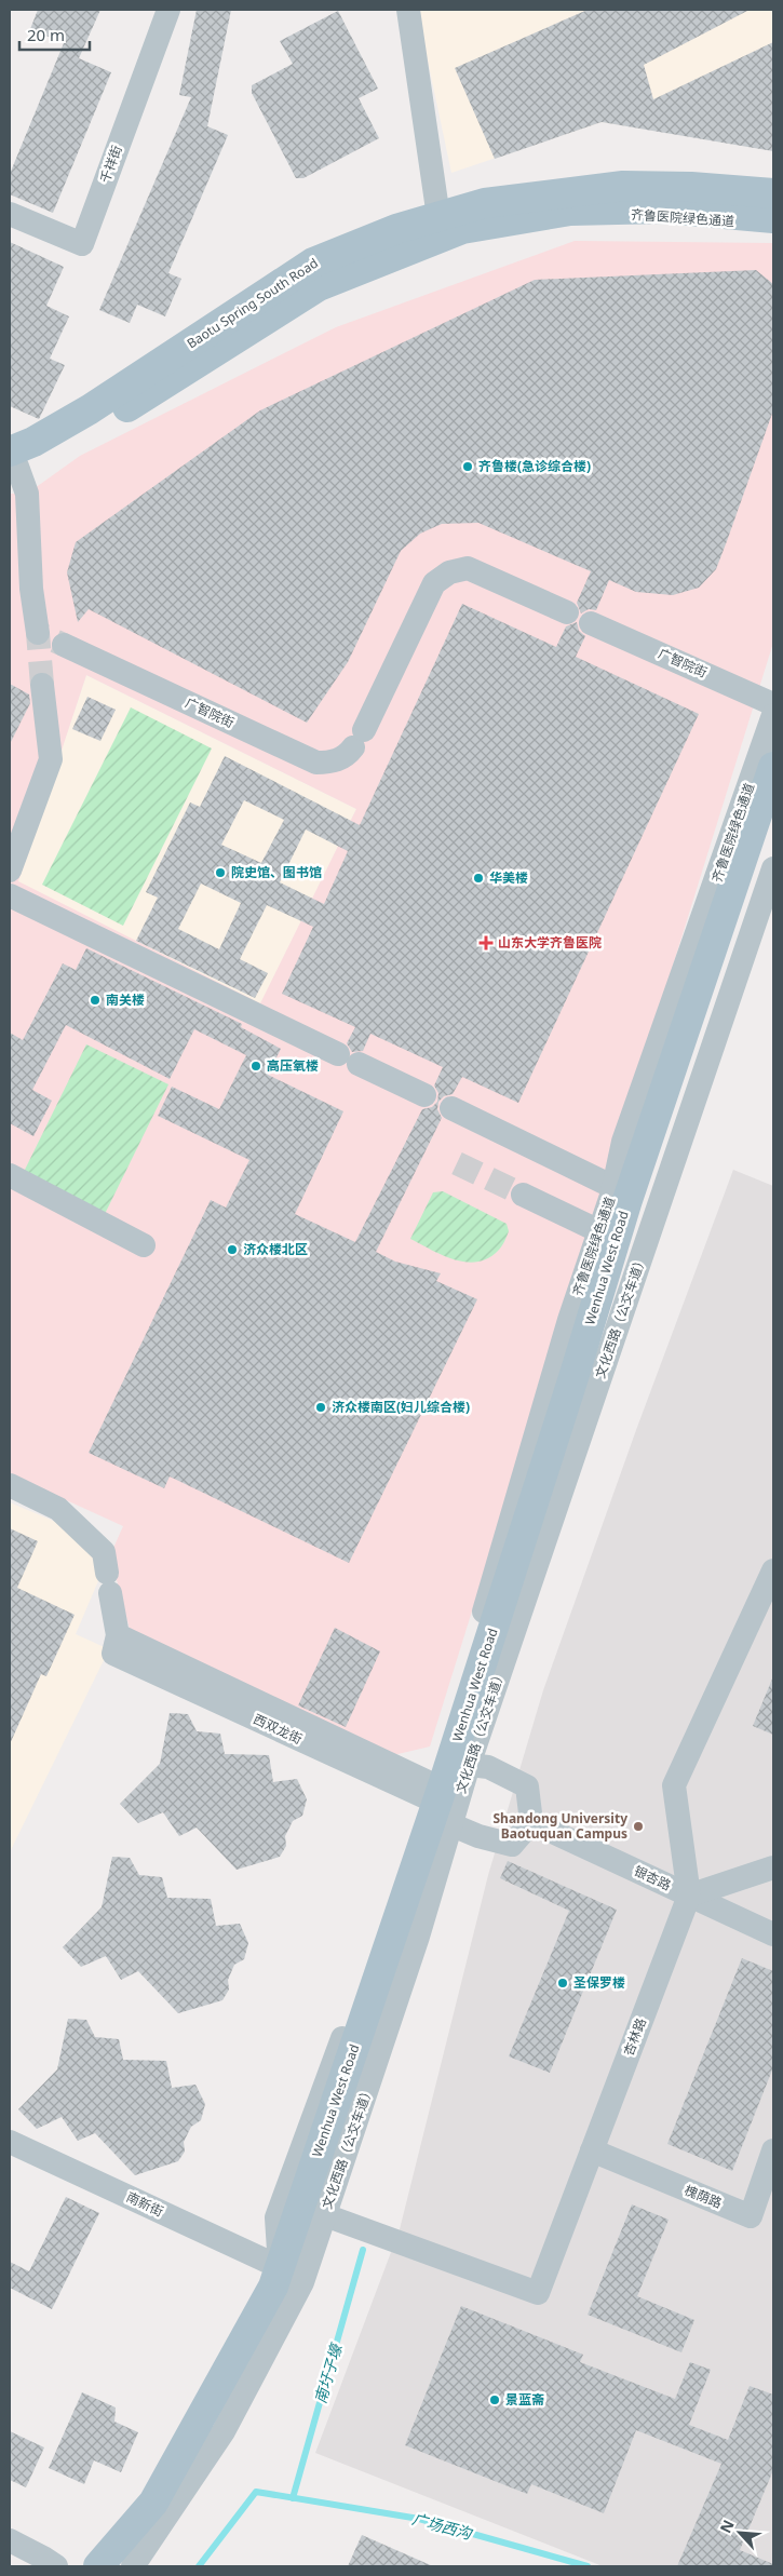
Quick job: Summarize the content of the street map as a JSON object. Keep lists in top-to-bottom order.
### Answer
{
  "streets": {
    "main road": ["Baotu Spring South Road", "Wenhua West Road"],
    "street": [
      "千祥街",
      "齐鲁医院绿色通道",
      "广智院街",
      "文化西路（公交车道）",
      "西双龙街",
      "银杏路",
      "杏林路",
      "槐荫路",
      "南新街"
    ]
  },
  "crossings": [
    ["齐鲁医院绿色通道", "Baotu Spring South Road"],
    ["齐鲁医院绿色通道", "Wenhua West Road"],
    ["齐鲁医院绿色通道", "文化西路（公交车道）"],
    ["齐鲁医院绿色通道", "西双龙街"],
    ["Wenhua West Road", "文化西路（公交车道）"],
    ["Wenhua West Road", "西双龙街"],
    ["Wenhua West Road", "南新街"],
    ["文化西路（公交车道）", "西双龙街"],
    ["文化西路（公交车道）", "杏林路"],
    ["银杏路", "杏林路"],
    ["杏林路", "槐荫路"]
  ],
  "water": ["南圩子壕", "广场西沟"],
  "places": {
    "other": [
      "齐鲁楼(急诊综合楼)",
      "院史馆、图书馆",
      "华美楼",
      "南关楼",
      "高压氧楼",
      "济众楼北区",
      "济众楼南区(妇儿综合楼)",
      "Shandong University Baotuquan Campus",
      "圣保罗楼",
      "景蓝斋"
    ],
    "health": ["山东大学齐鲁医院"]
  },
  "scale_bar": "20 m",
  "north": "top left"
}
